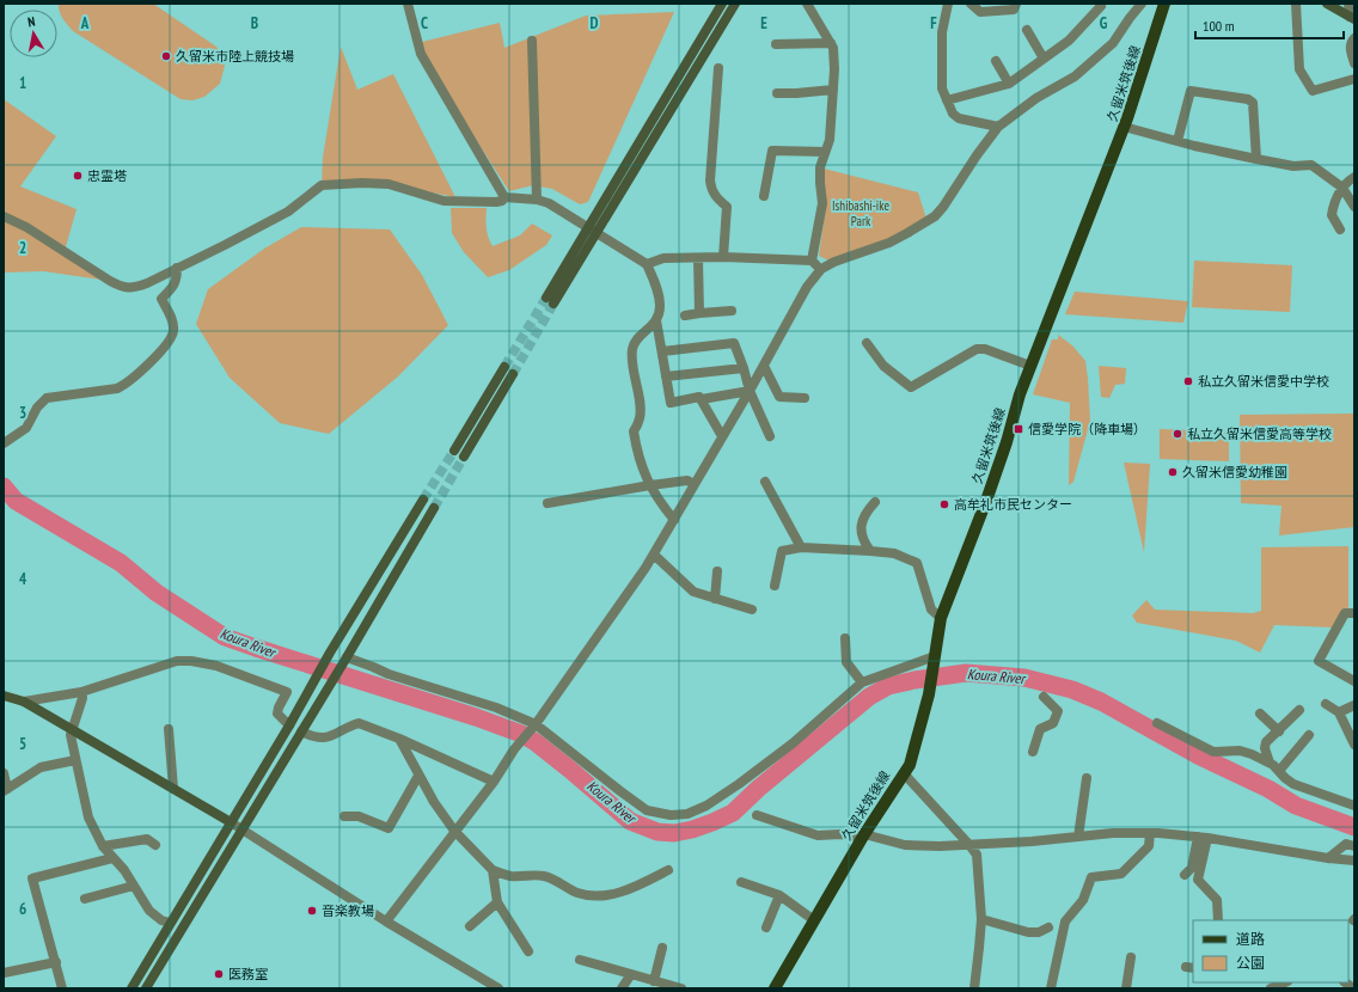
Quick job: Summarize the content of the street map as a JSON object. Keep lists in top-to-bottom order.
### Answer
{
  "streets": {
    "main road": ["久留米筑後線"]
  },
  "water": ["Koura River"],
  "parks": ["Ishibashi-ike Park"],
  "places": {
    "other": [
      "久留米市陸上競技場",
      "忠霊塔",
      "私立久留米信愛中学校",
      "私立久留米信愛高等学校",
      "久留米信愛幼稚園",
      "高牟礼市民センター",
      "音楽教場",
      "医務室"
    ],
    "transit": ["信愛学院（降車場）"]
  },
  "legend": ["道路", "公園"],
  "scale_bar": "100 m",
  "north": "top",
  "grid": {
    "columns": [
      "A",
      "B",
      "C",
      "D",
      "E",
      "F",
      "G"
    ],
    "rows": [
      "1",
      "2",
      "3",
      "4",
      "5",
      "6"
    ]
  }
}
